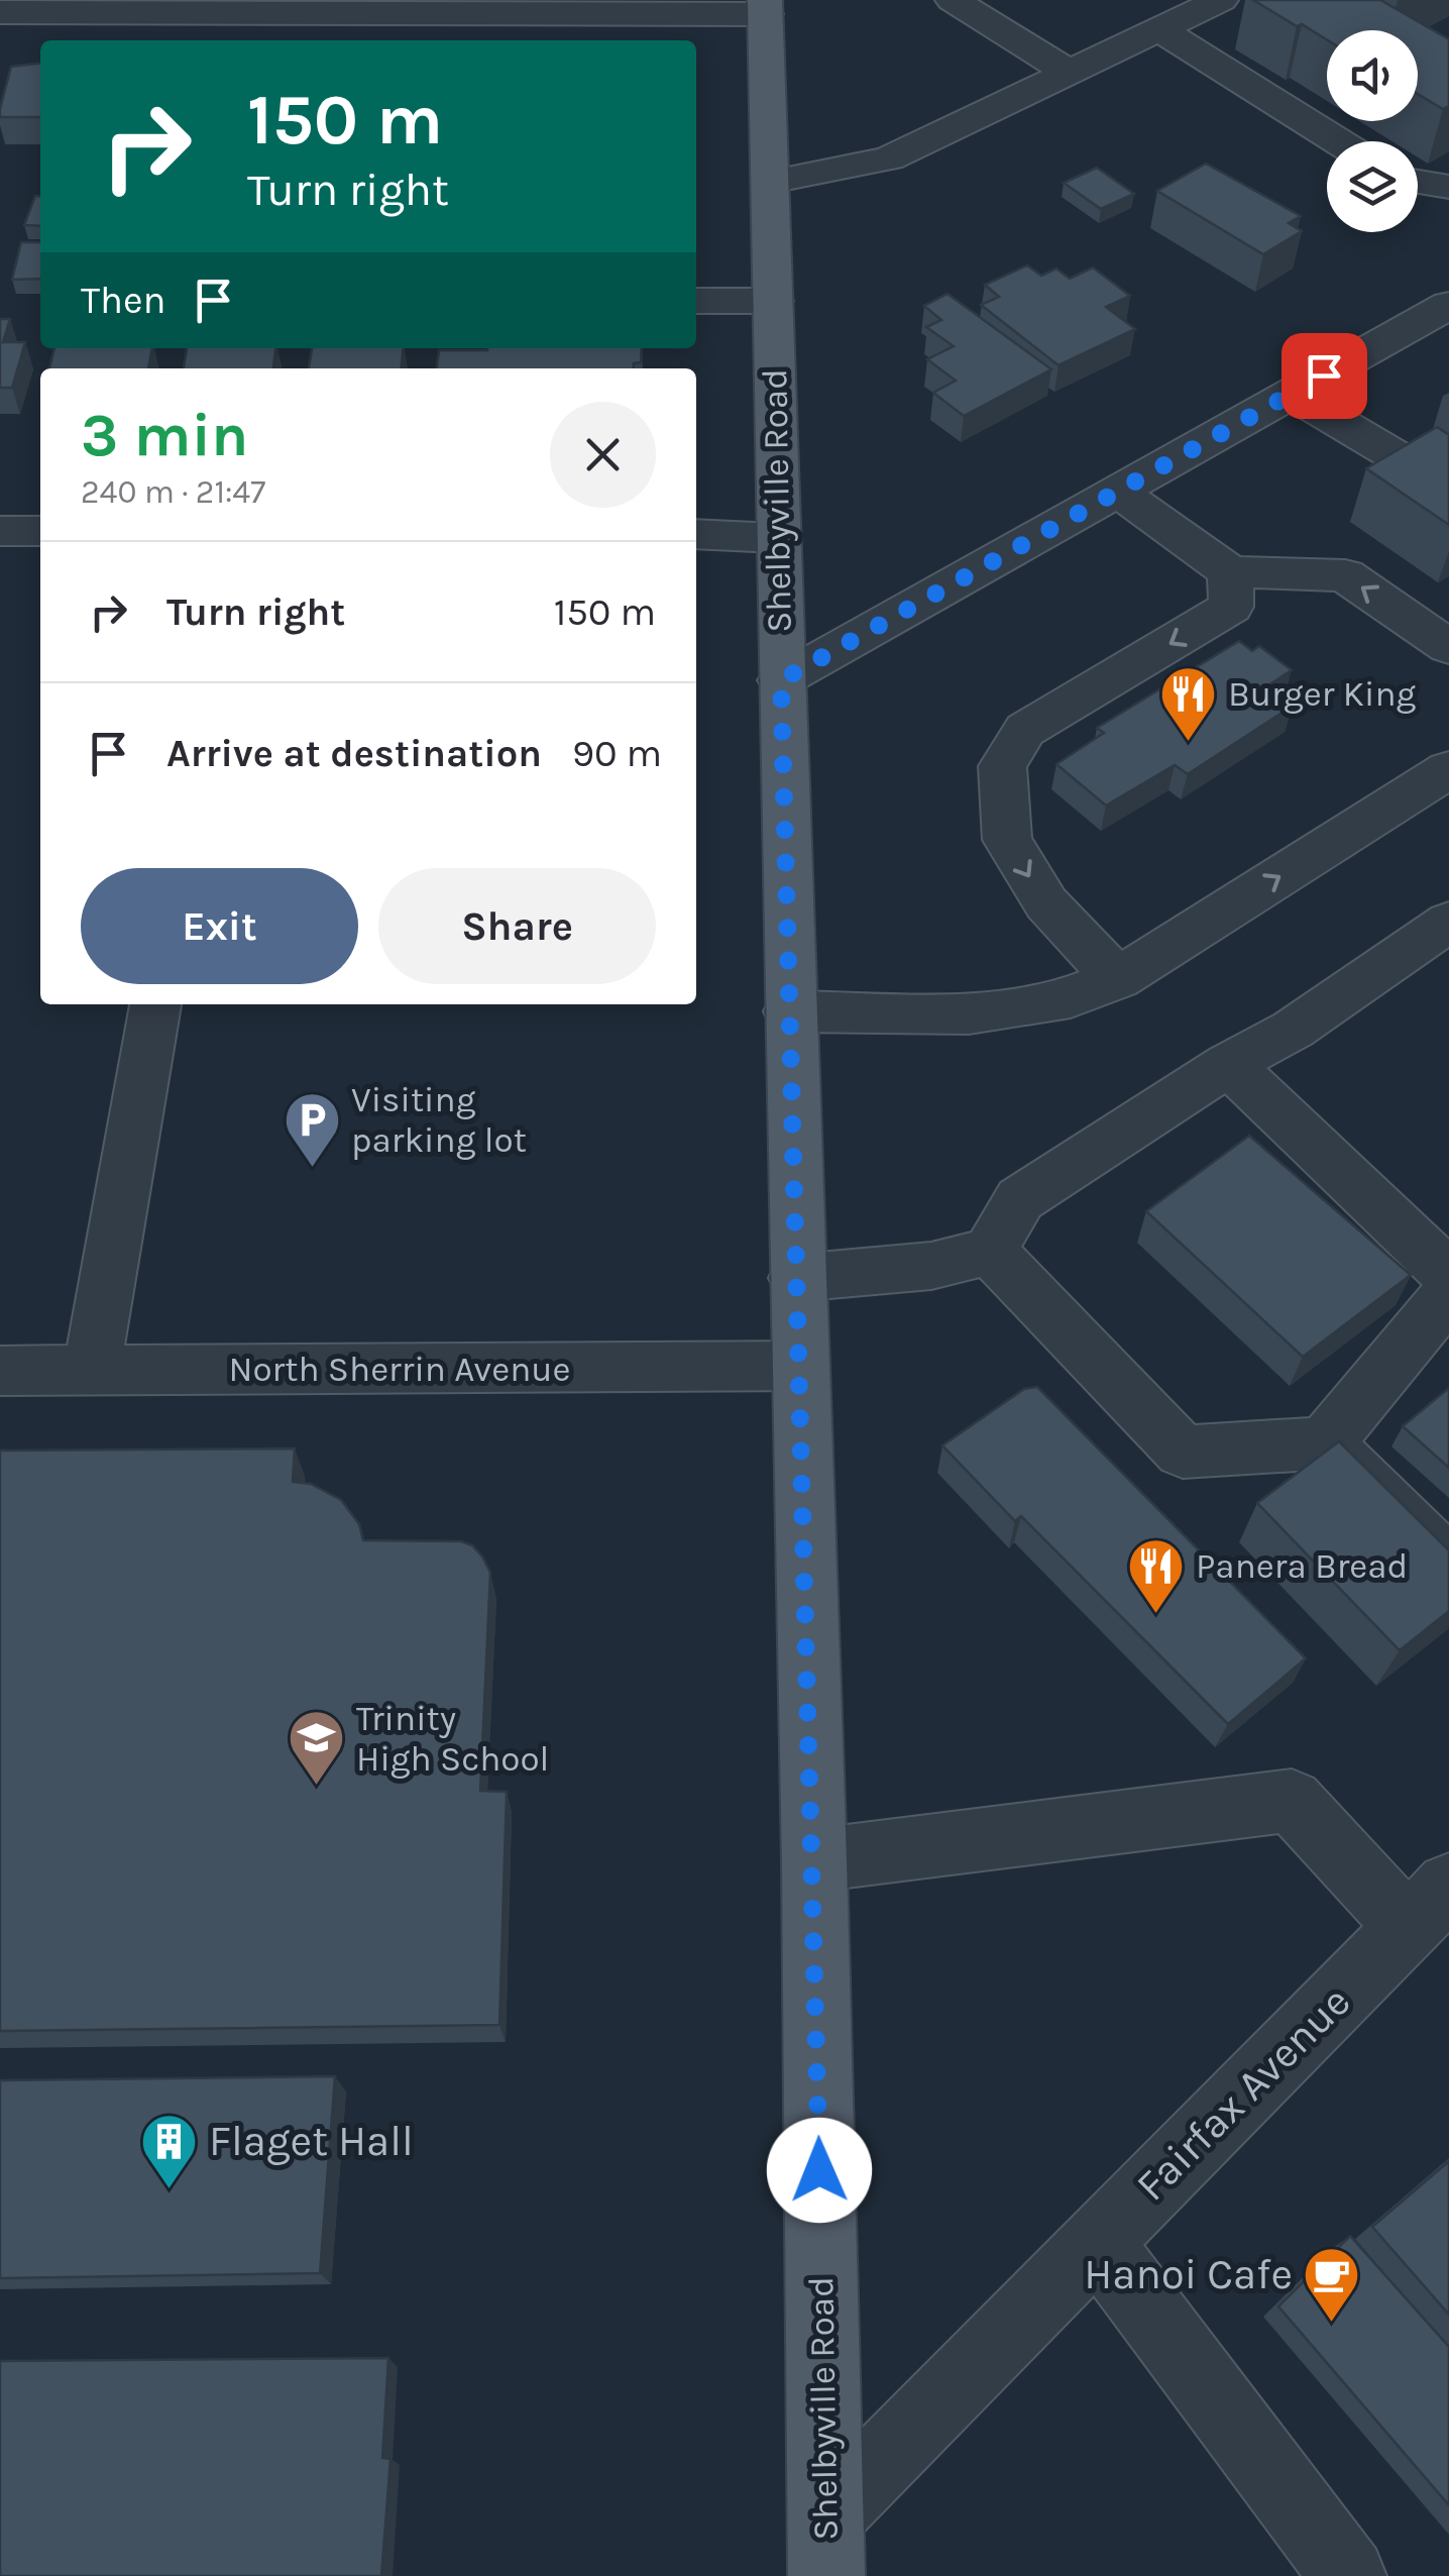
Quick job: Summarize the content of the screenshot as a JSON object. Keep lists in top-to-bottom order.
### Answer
{
  "streets": {
    "main road": ["Shelbyville Road"],
    "street": ["North Sherrin Avenue", "Fairfax Avenue"]
  },
  "crossings": [
    ["Shelbyville Road", "North Sherrin Avenue"],
    ["Shelbyville Road", "Fairfax Avenue"]
  ],
  "places": {
    "restaurant": ["Burger King", "Panera Bread"],
    "parking": ["Visiting parking lot"],
    "school or university": ["Trinity High School"],
    "building": ["Flaget Hall"],
    "cafe": ["Hanoi Cafe"]
  },
  "page": {
    "turn": ["150 m", "Turn right"],
    "then": "Then",
    "heading": ["3 min", "240 m · 21:47"],
    "list": [
      {
        "name": "Turn right",
        "value": "150 m"
      },
      {
        "name": "Arrive at destination",
        "value": "90 m"
      }
    ],
    "buttons": ["Exit", "Share"]
  }
}
